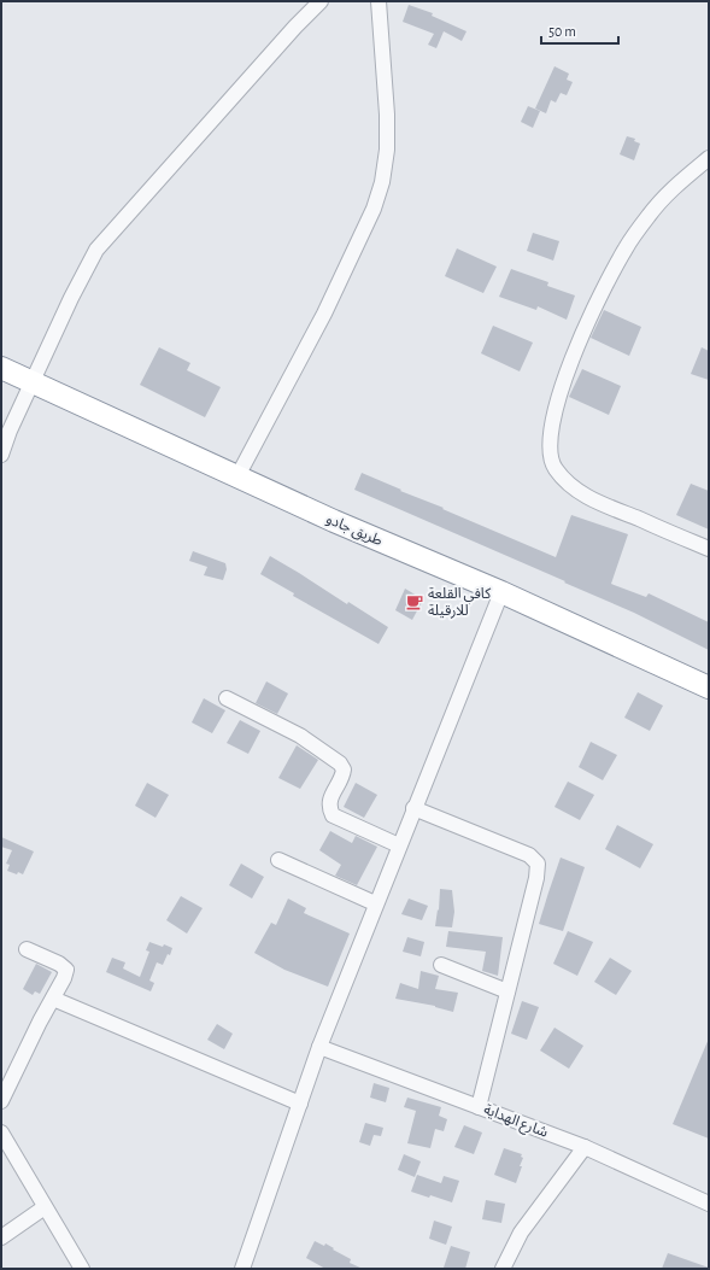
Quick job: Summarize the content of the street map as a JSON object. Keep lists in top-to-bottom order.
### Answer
{
  "streets": {
    "highway": ["طريق جادو"],
    "street": ["شارع الهداية"]
  },
  "places": {
    "cafe": ["كافي القلعة للارقيلة"]
  },
  "scale_bar": "50 m"
}
